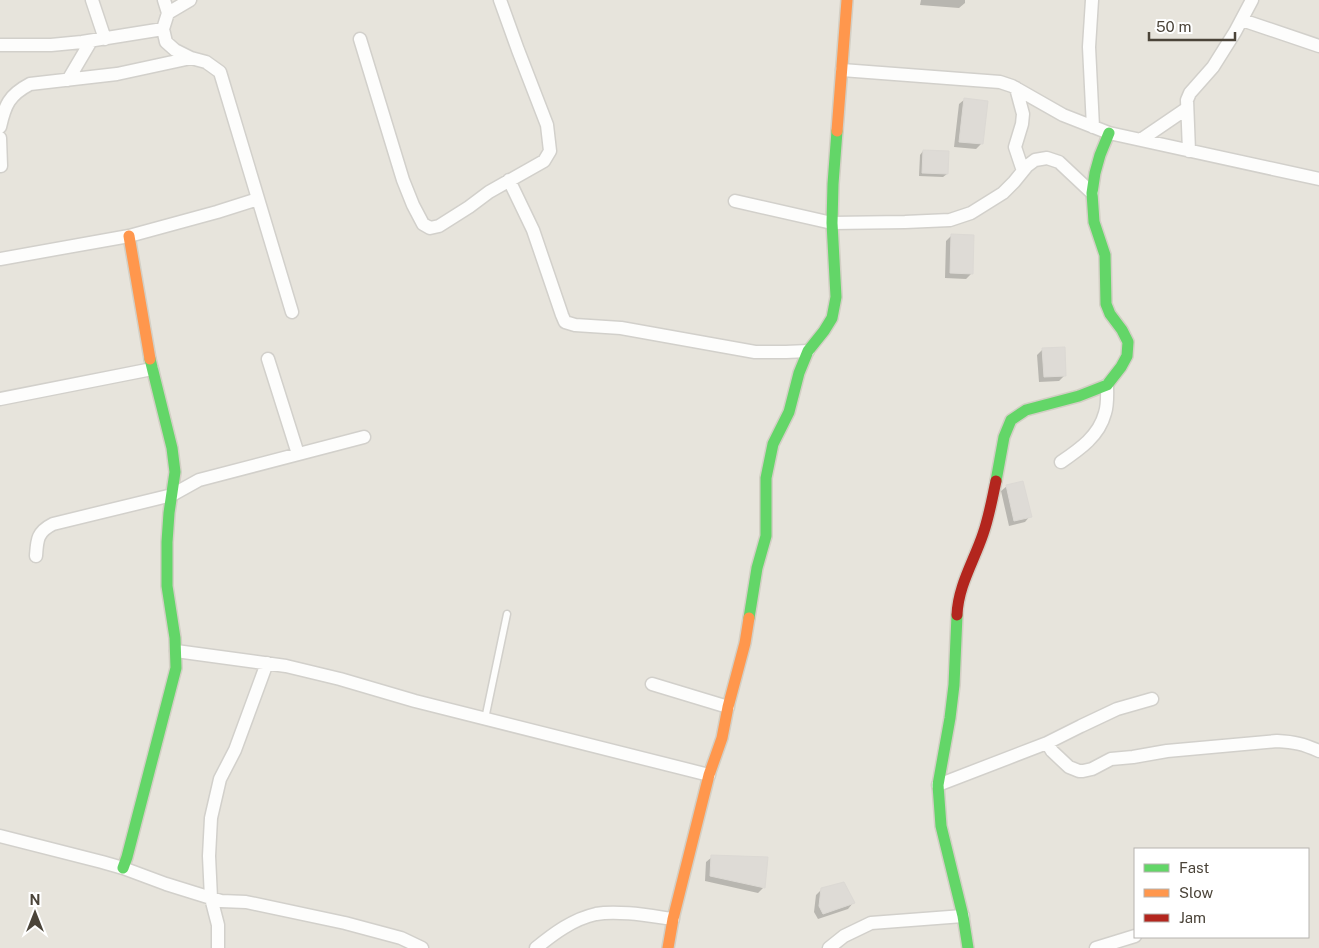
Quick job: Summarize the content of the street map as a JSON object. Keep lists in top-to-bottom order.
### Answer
{
  "legend": ["Fast", "Slow", "Jam"],
  "scale_bar": "50 m",
  "north": "top"
}
